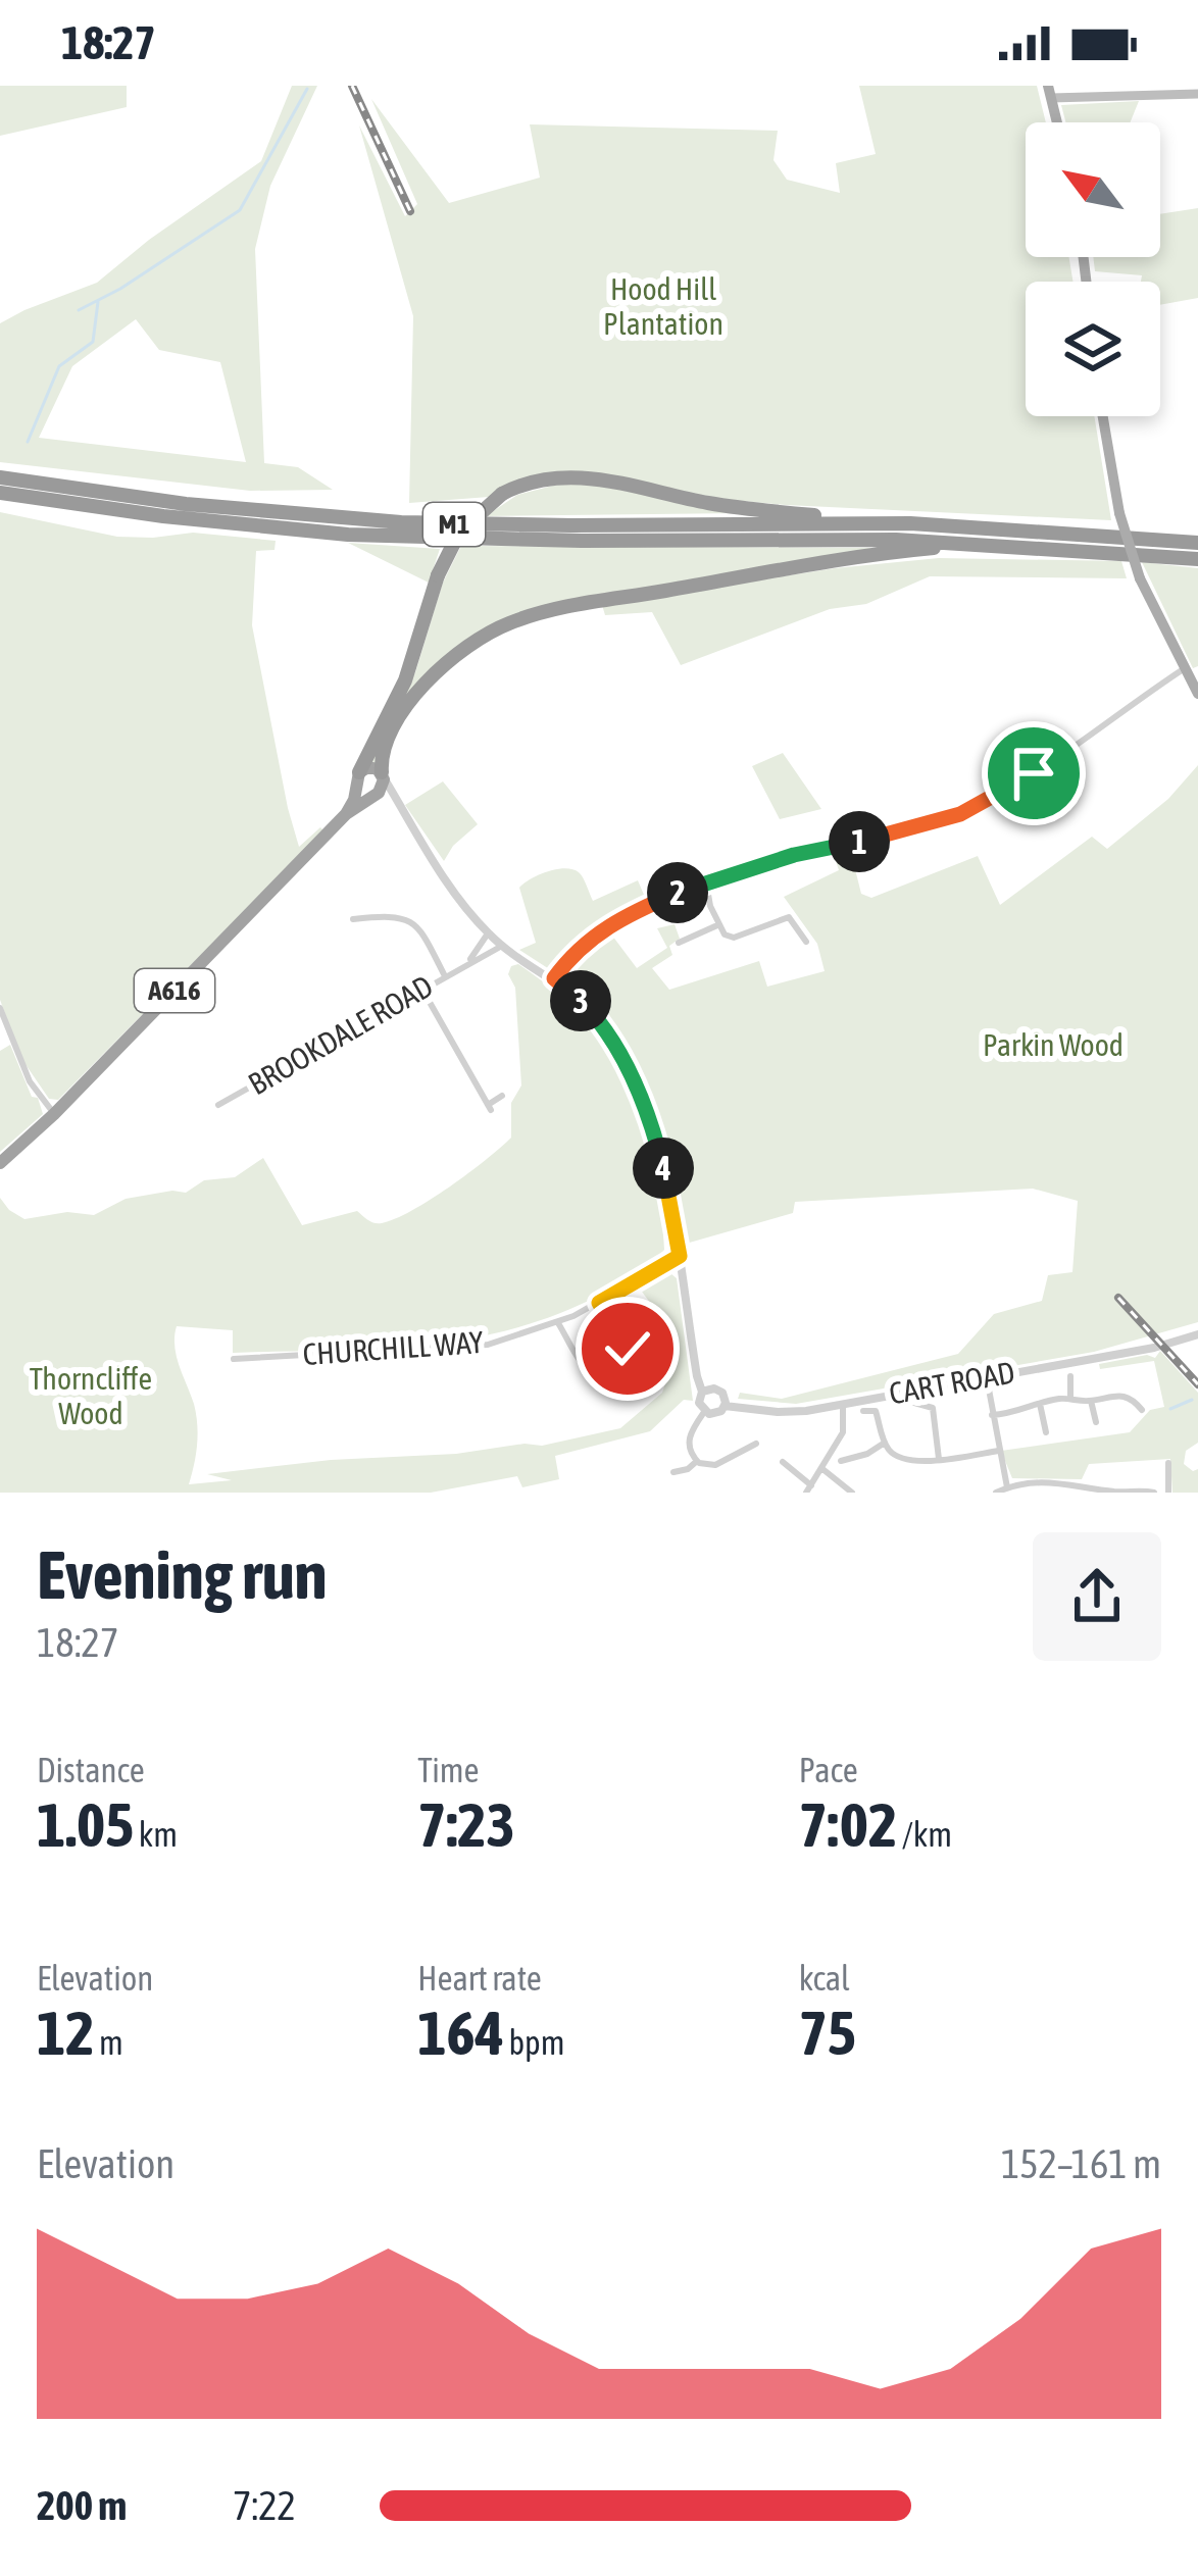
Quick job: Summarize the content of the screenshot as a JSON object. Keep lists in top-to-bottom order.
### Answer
{
  "streets": {
    "highway": ["M1", "A616"],
    "street": ["BROOKDALE ROAD", "CHURCHILL WAY", "CART ROAD"]
  },
  "crossings": [
    ["M1", "A616"]
  ],
  "parks": ["Hood Hill Plantation", "Parkin Wood", "Thorncliffe Wood"],
  "north": "top left",
  "page": {
    "status": "18:27",
    "pins": [
      "1",
      "2",
      "3",
      "4"
    ],
    "heading": ["Evening run", "18:27"],
    "stats": [
      ["Distance", "1.05 km"],
      ["Time", "7:23"],
      ["Pace", "7:02 /km"],
      ["Elevation", "12 m"],
      ["Heart rate", "164 bpm"],
      ["kcal", "75"]
    ],
    "chart": ["Elevation", "152–161 m"],
    "list": [
      {
        "name": "200 m",
        "note": "7:22"
      }
    ]
  }
}
